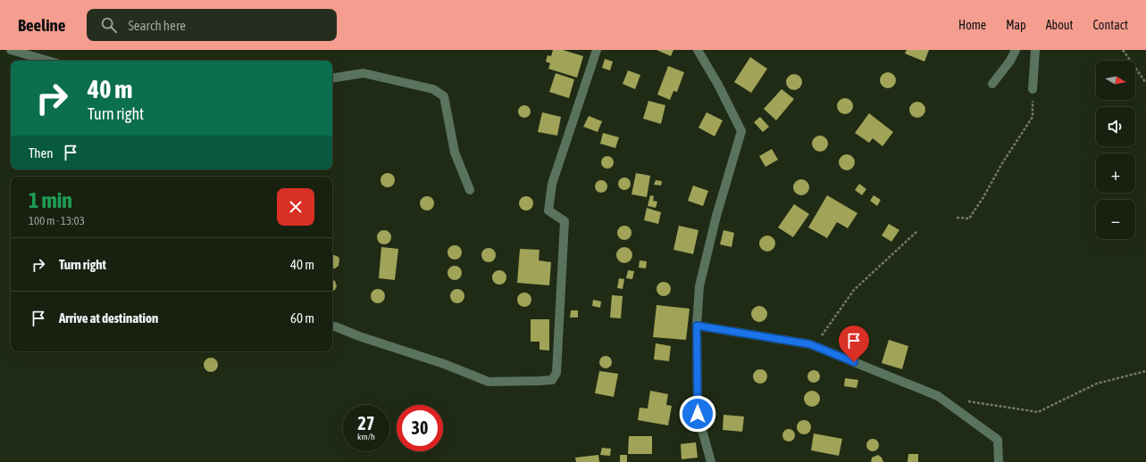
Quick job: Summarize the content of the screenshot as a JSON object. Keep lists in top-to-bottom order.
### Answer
{
  "north": "right",
  "page": {
    "header": "Beeline",
    "search": "Search here",
    "nav": [
      "Home",
      "Map",
      "About",
      "Contact"
    ],
    "map_buttons": ["+", "−"],
    "turn": ["40 m", "Turn right"],
    "then": "Then",
    "heading": ["1 min", "100 m · 13:03"],
    "list": [
      {
        "name": "Turn right",
        "value": "40 m"
      },
      {
        "name": "Arrive at destination",
        "value": "60 m"
      }
    ],
    "speed": "27 km/h",
    "limit": "30"
  }
}
